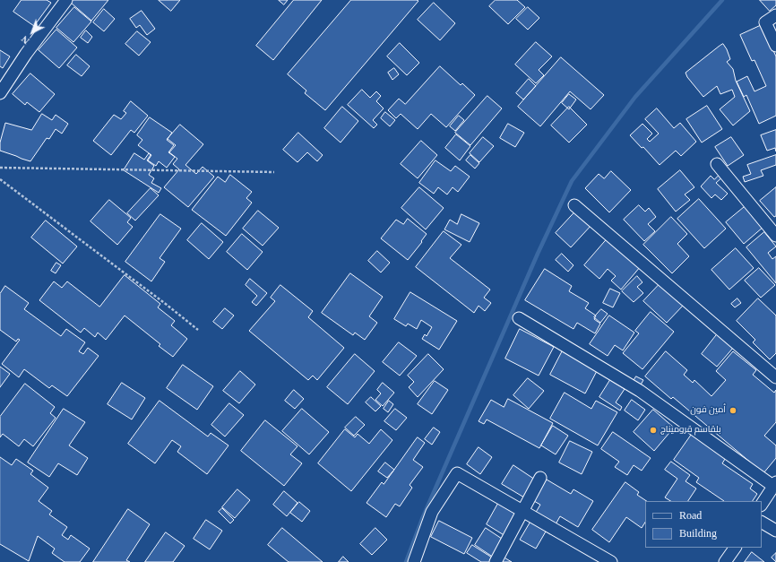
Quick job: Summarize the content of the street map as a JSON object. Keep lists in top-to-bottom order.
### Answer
{
  "places": ["أمين فون", "بلقاسم قروميناج"],
  "legend": ["Road", "Building"],
  "north": "bottom left"
}
